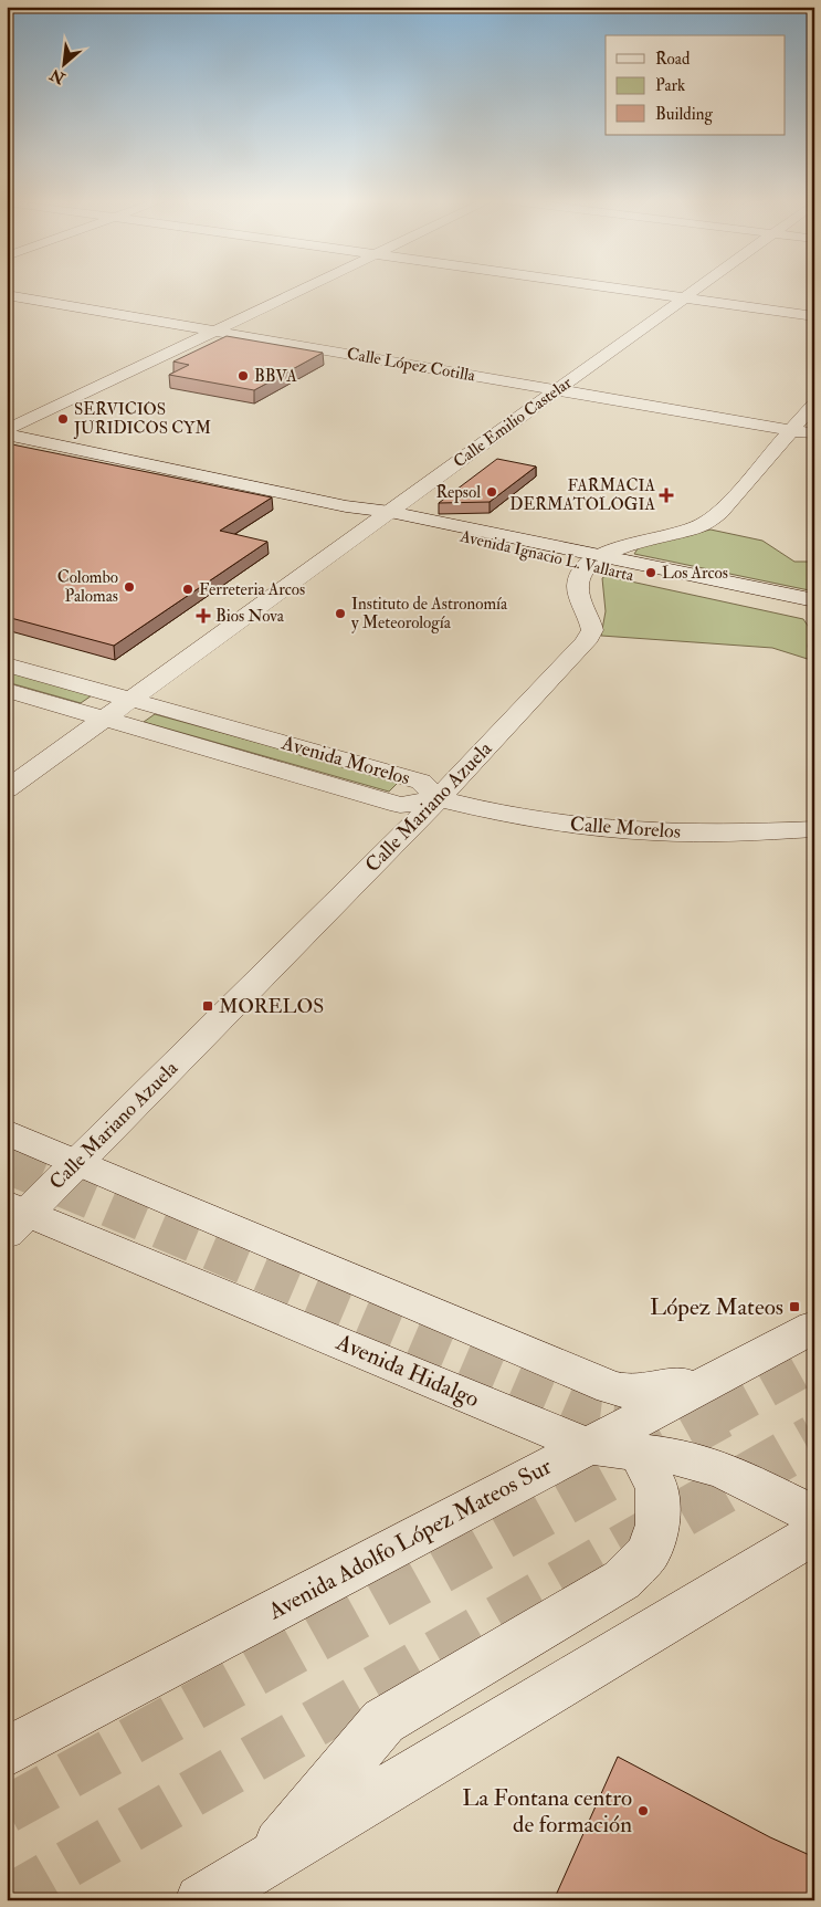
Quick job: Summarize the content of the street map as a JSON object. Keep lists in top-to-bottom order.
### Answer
{
  "streets": {
    "street": [
      "Calle López Cotilla",
      "Calle Emilio Castelar",
      "Avenida Ignacio L. Vallarta",
      "Avenida Morelos",
      "Calle Mariano Azuela",
      "Calle Morelos",
      "Avenida Hidalgo",
      "Avenida Adolfo López Mateos Sur"
    ]
  },
  "crossings": [
    ["Calle López Cotilla", "Calle Emilio Castelar"],
    ["Calle Emilio Castelar", "Avenida Ignacio L. Vallarta"],
    ["Calle Emilio Castelar", "Avenida Morelos"],
    ["Avenida Ignacio L. Vallarta", "Calle Mariano Azuela"],
    ["Avenida Morelos", "Calle Mariano Azuela"],
    ["Avenida Morelos", "Calle Morelos"],
    ["Calle Mariano Azuela", "Calle Morelos"],
    ["Calle Mariano Azuela", "Avenida Hidalgo"],
    ["Avenida Hidalgo", "Avenida Adolfo López Mateos Sur"]
  ],
  "places": {
    "other": [
      "BBVA",
      "SERVICIOS JURIDICOS CYM",
      "Repsol",
      "Los Arcos",
      "Colombo Palomas",
      "Ferreteria Arcos",
      "Instituto de Astronomía y Meteorología",
      "La Fontana centro de formación"
    ],
    "health": ["FARMACIA DERMATOLOGIA", "Bios Nova"],
    "transit": ["MORELOS", "López Mateos"]
  },
  "legend": ["Road", "Park", "Building"],
  "north": "bottom left"
}
